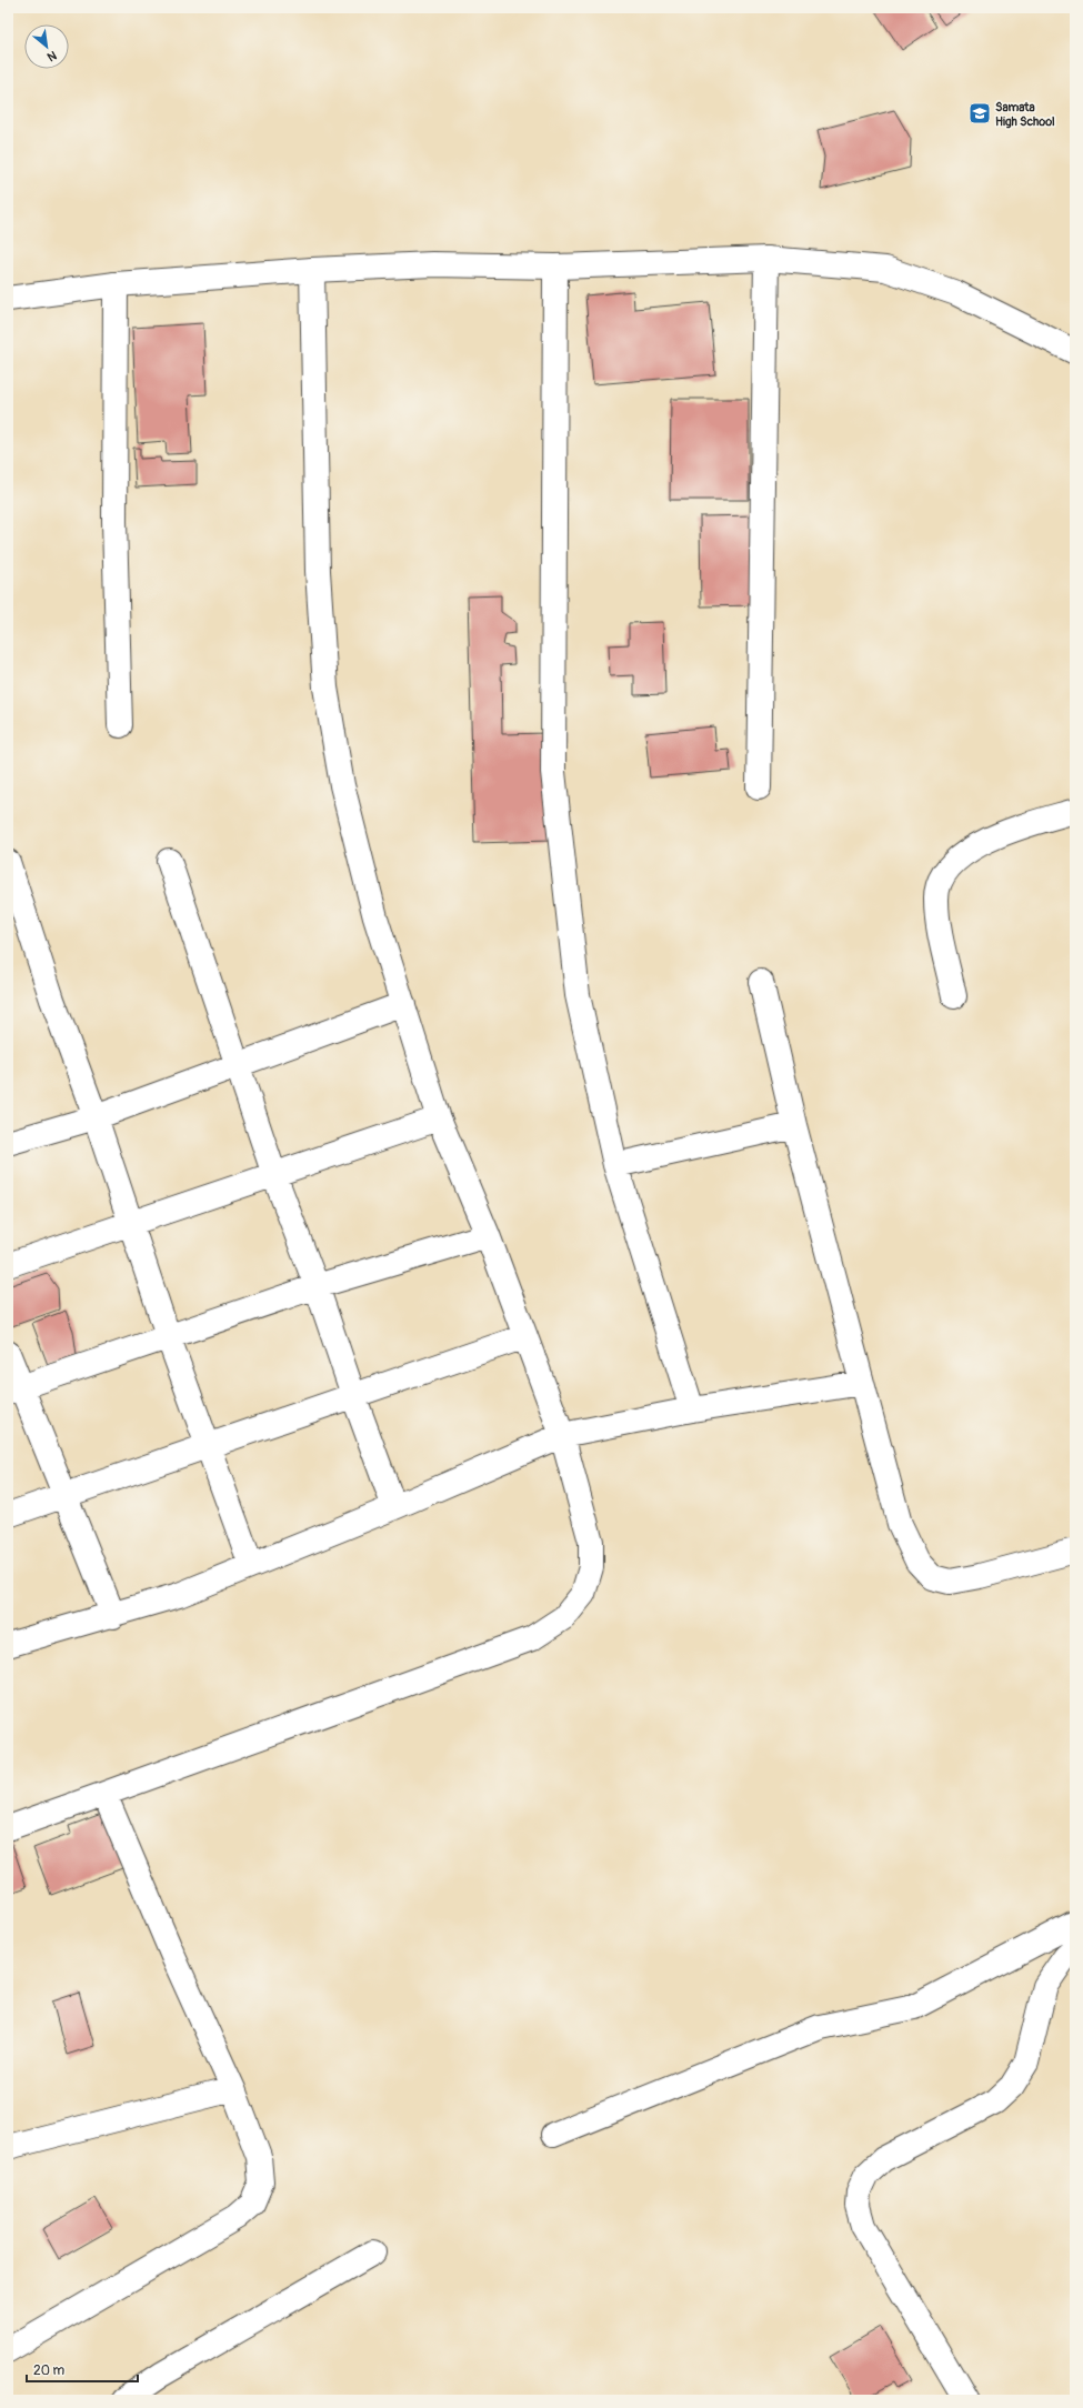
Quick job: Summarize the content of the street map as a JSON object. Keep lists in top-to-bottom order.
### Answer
{
  "places": {
    "school or university": ["Samata High School"]
  },
  "scale_bar": "20 m",
  "north": "bottom right"
}
